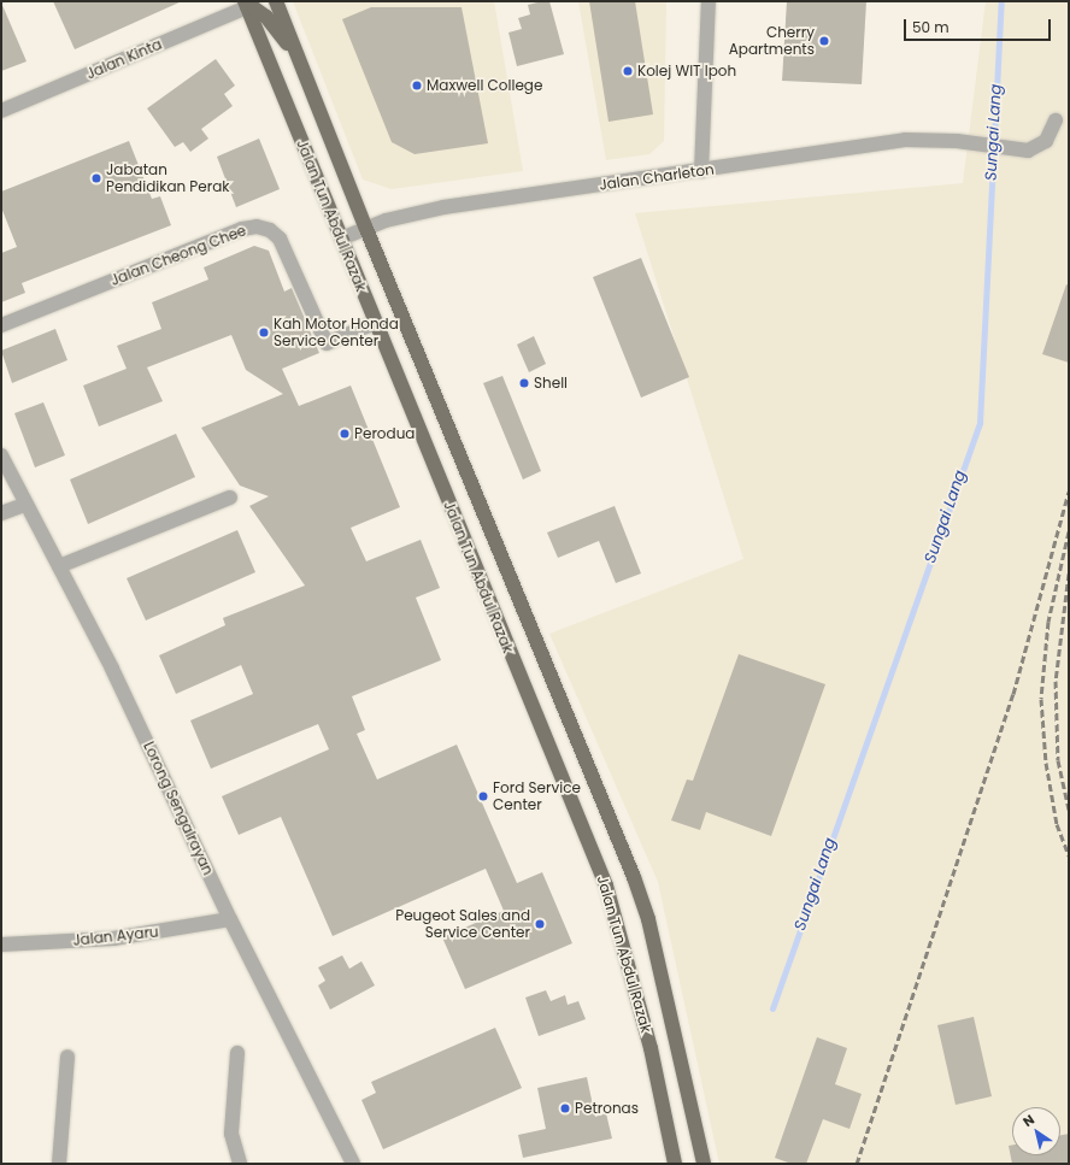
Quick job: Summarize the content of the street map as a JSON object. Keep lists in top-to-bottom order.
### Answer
{
  "streets": {
    "main road": ["Jalan Tun Abdul Razak"],
    "street": [
      "Jalan Kinta",
      "Jalan Charleton",
      "Jalan Cheong Chee",
      "Lorong Sengalrayan",
      "Jalan Ayaru"
    ]
  },
  "crossings": [
    ["Jalan Kinta", "Jalan Tun Abdul Razak"],
    ["Jalan Charleton", "Jalan Tun Abdul Razak"],
    ["Jalan Tun Abdul Razak", "Jalan Cheong Chee"],
    ["Lorong Sengalrayan", "Jalan Ayaru"]
  ],
  "water": ["Sungai Lang"],
  "places": [
    "Cherry Apartments",
    "Kolej WIT Ipoh",
    "Maxwell College",
    "Jabatan Pendidikan Perak",
    "Kah Motor Honda Service Center",
    "Shell",
    "Perodua",
    "Ford Service Center",
    "Peugeot Sales and Service Center",
    "Petronas"
  ],
  "scale_bar": "50 m",
  "north": "top left"
}
